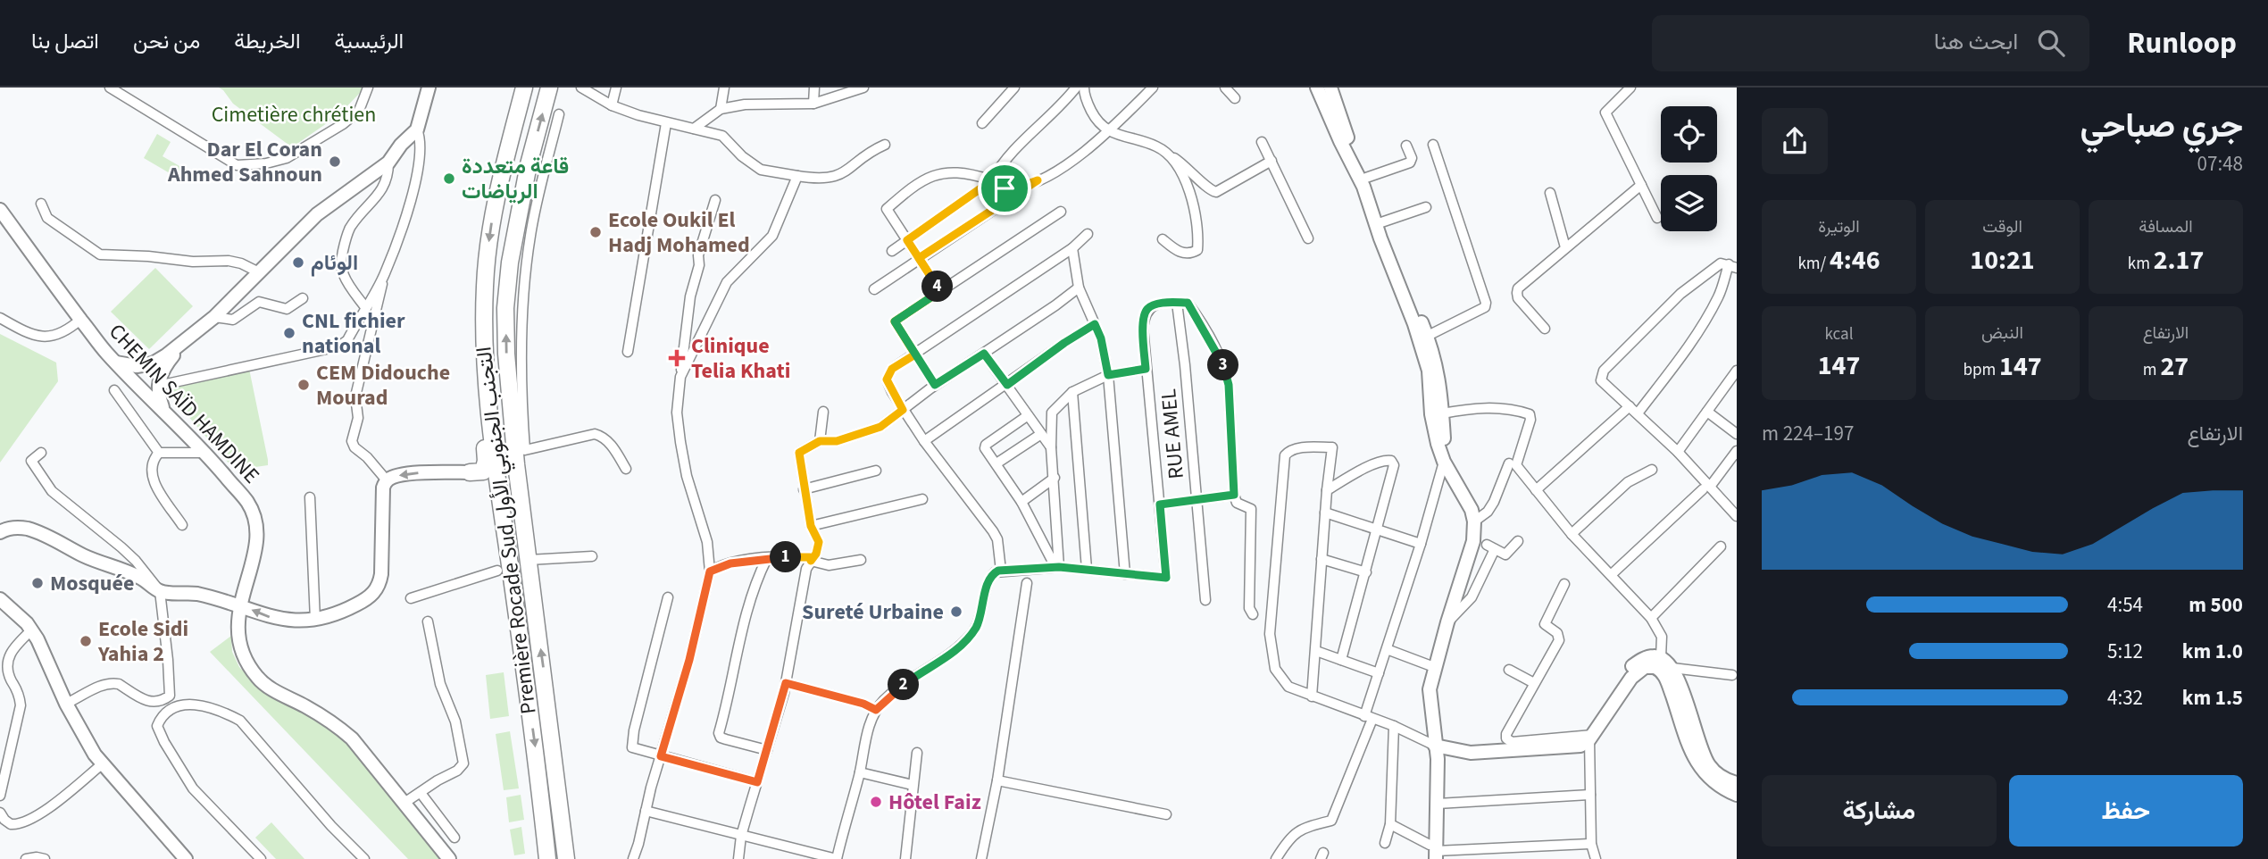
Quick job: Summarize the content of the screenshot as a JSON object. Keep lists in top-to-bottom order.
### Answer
{
  "streets": {
    "highway": ["Première Rocade Sud التجنب الجنوبي الأول"],
    "street": ["CHEMIN SAÏD HAMDINE", "RUE AMEL"]
  },
  "parks": ["Cimetière chrétien"],
  "places": {
    "other": [
      "Dar El Coran Ahmed Sahnoun",
      "قاعة متعددة الرياضات",
      "Ecole Oukil El Hadj Mohamed",
      "الوئام",
      "CNL fichier national",
      "CEM Didouche Mourad",
      "Mosquée",
      "Sureté Urbaine",
      "Ecole Sidi Yahia 2",
      "Hôtel Faiz"
    ],
    "health": ["Clinique Telia Khati"]
  },
  "page": {
    "header": "Runloop",
    "search": "ابحث هنا",
    "nav": [
      "الرئيسية",
      "الخريطة",
      "من نحن",
      "اتصل بنا"
    ],
    "heading": ["جري صباحي", "07:48"],
    "stats": [
      ["المسافة", "2.17 km"],
      ["الوقت", "10:21"],
      ["الوتيرة", "4:46 /km"],
      ["الارتفاع", "27 m"],
      ["النبض", "147 bpm"],
      ["kcal", "147"]
    ],
    "pins": [
      "4",
      "3",
      "1",
      "2"
    ],
    "chart": ["الارتفاع", "197–224 m"],
    "list": [
      {
        "name": "500 m",
        "note": "4:54"
      },
      {
        "name": "1.0 km",
        "note": "5:12"
      },
      {
        "name": "1.5 km",
        "note": "4:32"
      }
    ],
    "buttons": ["حفظ", "مشاركة"]
  }
}
